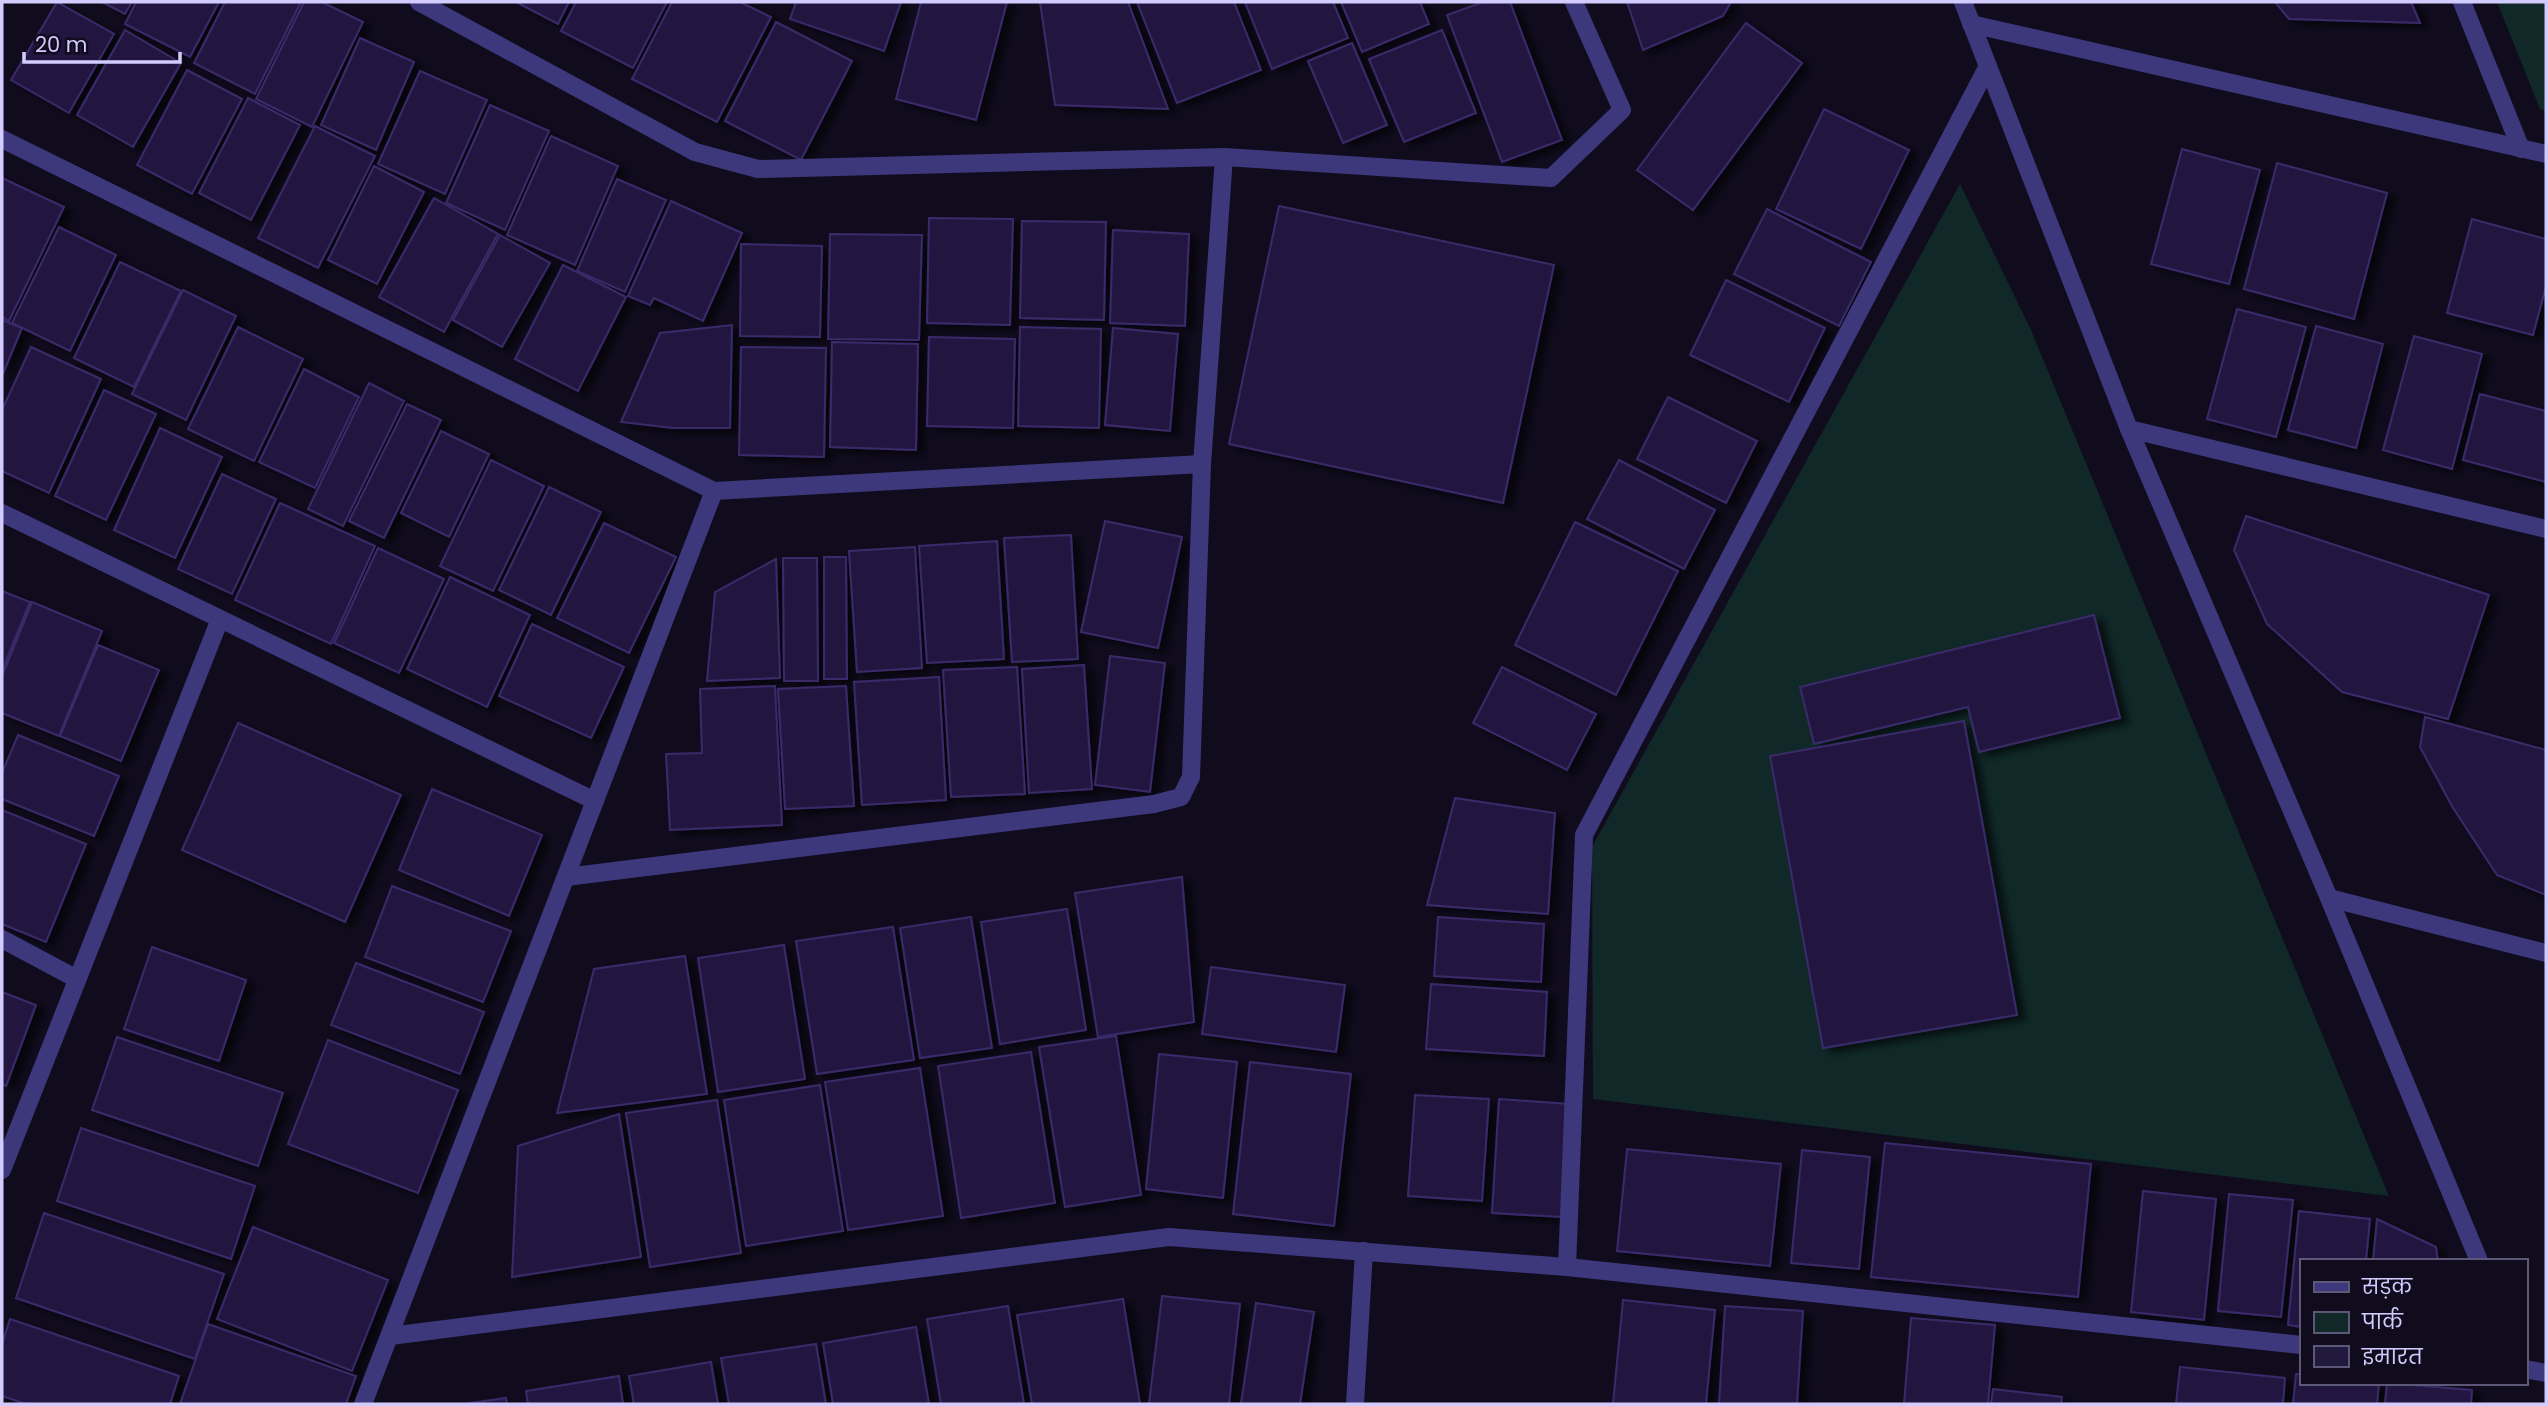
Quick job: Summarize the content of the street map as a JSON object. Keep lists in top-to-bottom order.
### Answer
{
  "legend": ["सड़क", "पार्क", "इमारत"],
  "scale_bar": "20 m"
}
